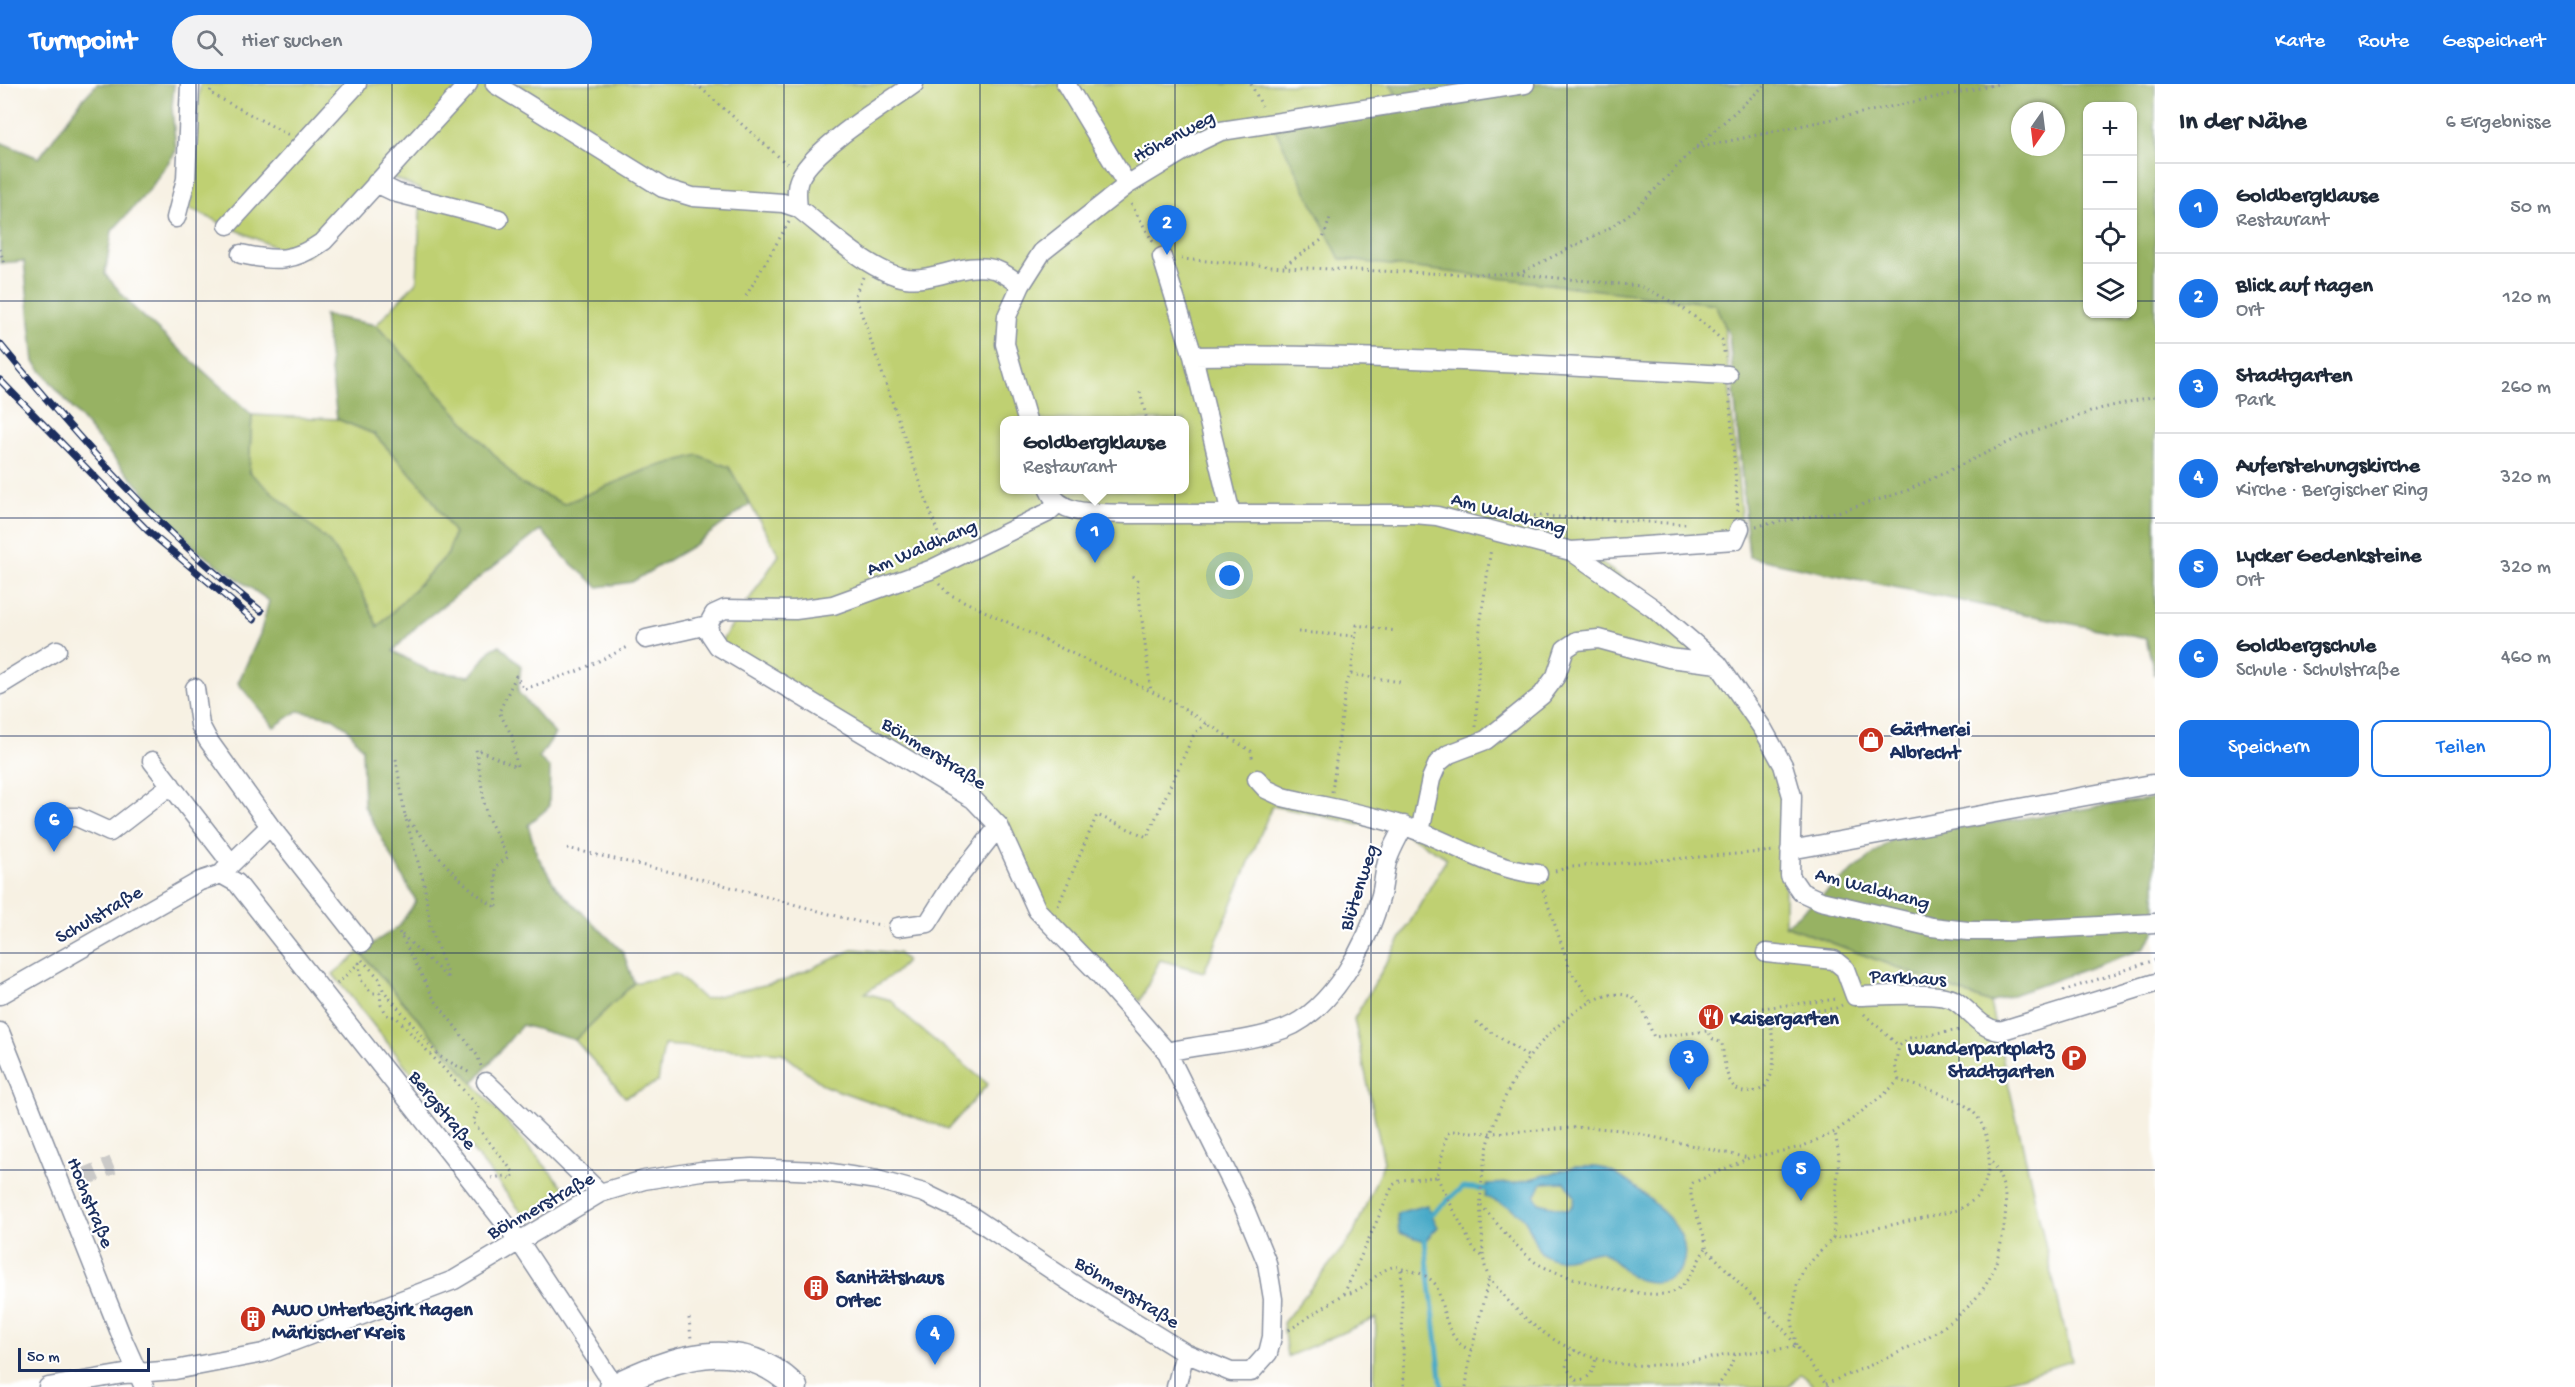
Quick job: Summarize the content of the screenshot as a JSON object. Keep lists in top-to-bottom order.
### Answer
{
  "streets": {
    "street": [
      "Höhenweg",
      "Am Waldhang",
      "Böhmerstraße",
      "Blütenweg",
      "Schulstraße",
      "Parkhaus",
      "Bergstraße",
      "Hochstraße"
    ]
  },
  "crossings": [
    ["Am Waldhang", "Böhmerstraße"],
    ["Am Waldhang", "Blütenweg"],
    ["Böhmerstraße", "Blütenweg"],
    ["Böhmerstraße", "Bergstraße"],
    ["Böhmerstraße", "Hochstraße"],
    ["Schulstraße", "Bergstraße"]
  ],
  "places": {
    "shop": ["Gärtnerei Albrecht"],
    "restaurant": ["Kaisergarten"],
    "parking": ["Wanderparkplatz Stadtgarten"],
    "building": ["Sanitätshaus Ortec", "AWO Unterbezirk Hagen Märkischer Kreis"]
  },
  "scale_bar": "50 m",
  "north": "bottom",
  "page": {
    "header": "Turnpoint",
    "search": "Hier suchen",
    "nav": ["Karte", "Route", "Gespeichert"],
    "heading": ["In der Nähe", "6 Ergebnisse"],
    "map_buttons": ["+", "−"],
    "list": [
      {
        "mark": "1",
        "name": "Goldbergklause",
        "note": "Restaurant",
        "value": "50 m"
      },
      {
        "mark": "2",
        "name": "Blick auf Hagen",
        "note": "Ort",
        "value": "120 m"
      },
      {
        "mark": "3",
        "name": "Stadtgarten",
        "note": "Park",
        "value": "260 m"
      },
      {
        "mark": "4",
        "name": "Auferstehungskirche",
        "note": "Kirche · Bergischer Ring",
        "value": "320 m"
      },
      {
        "mark": "5",
        "name": "Lycker Gedenksteine",
        "note": "Ort",
        "value": "320 m"
      },
      {
        "mark": "6",
        "name": "Goldbergschule",
        "note": "Schule · Schulstraße",
        "value": "460 m"
      }
    ],
    "pins": [
      "2",
      "1",
      "6",
      "3",
      "5",
      "4"
    ],
    "popup": ["Goldbergklause", "Restaurant"],
    "buttons": ["Speichern", "Teilen"],
    "scale": "50 m"
  }
}
